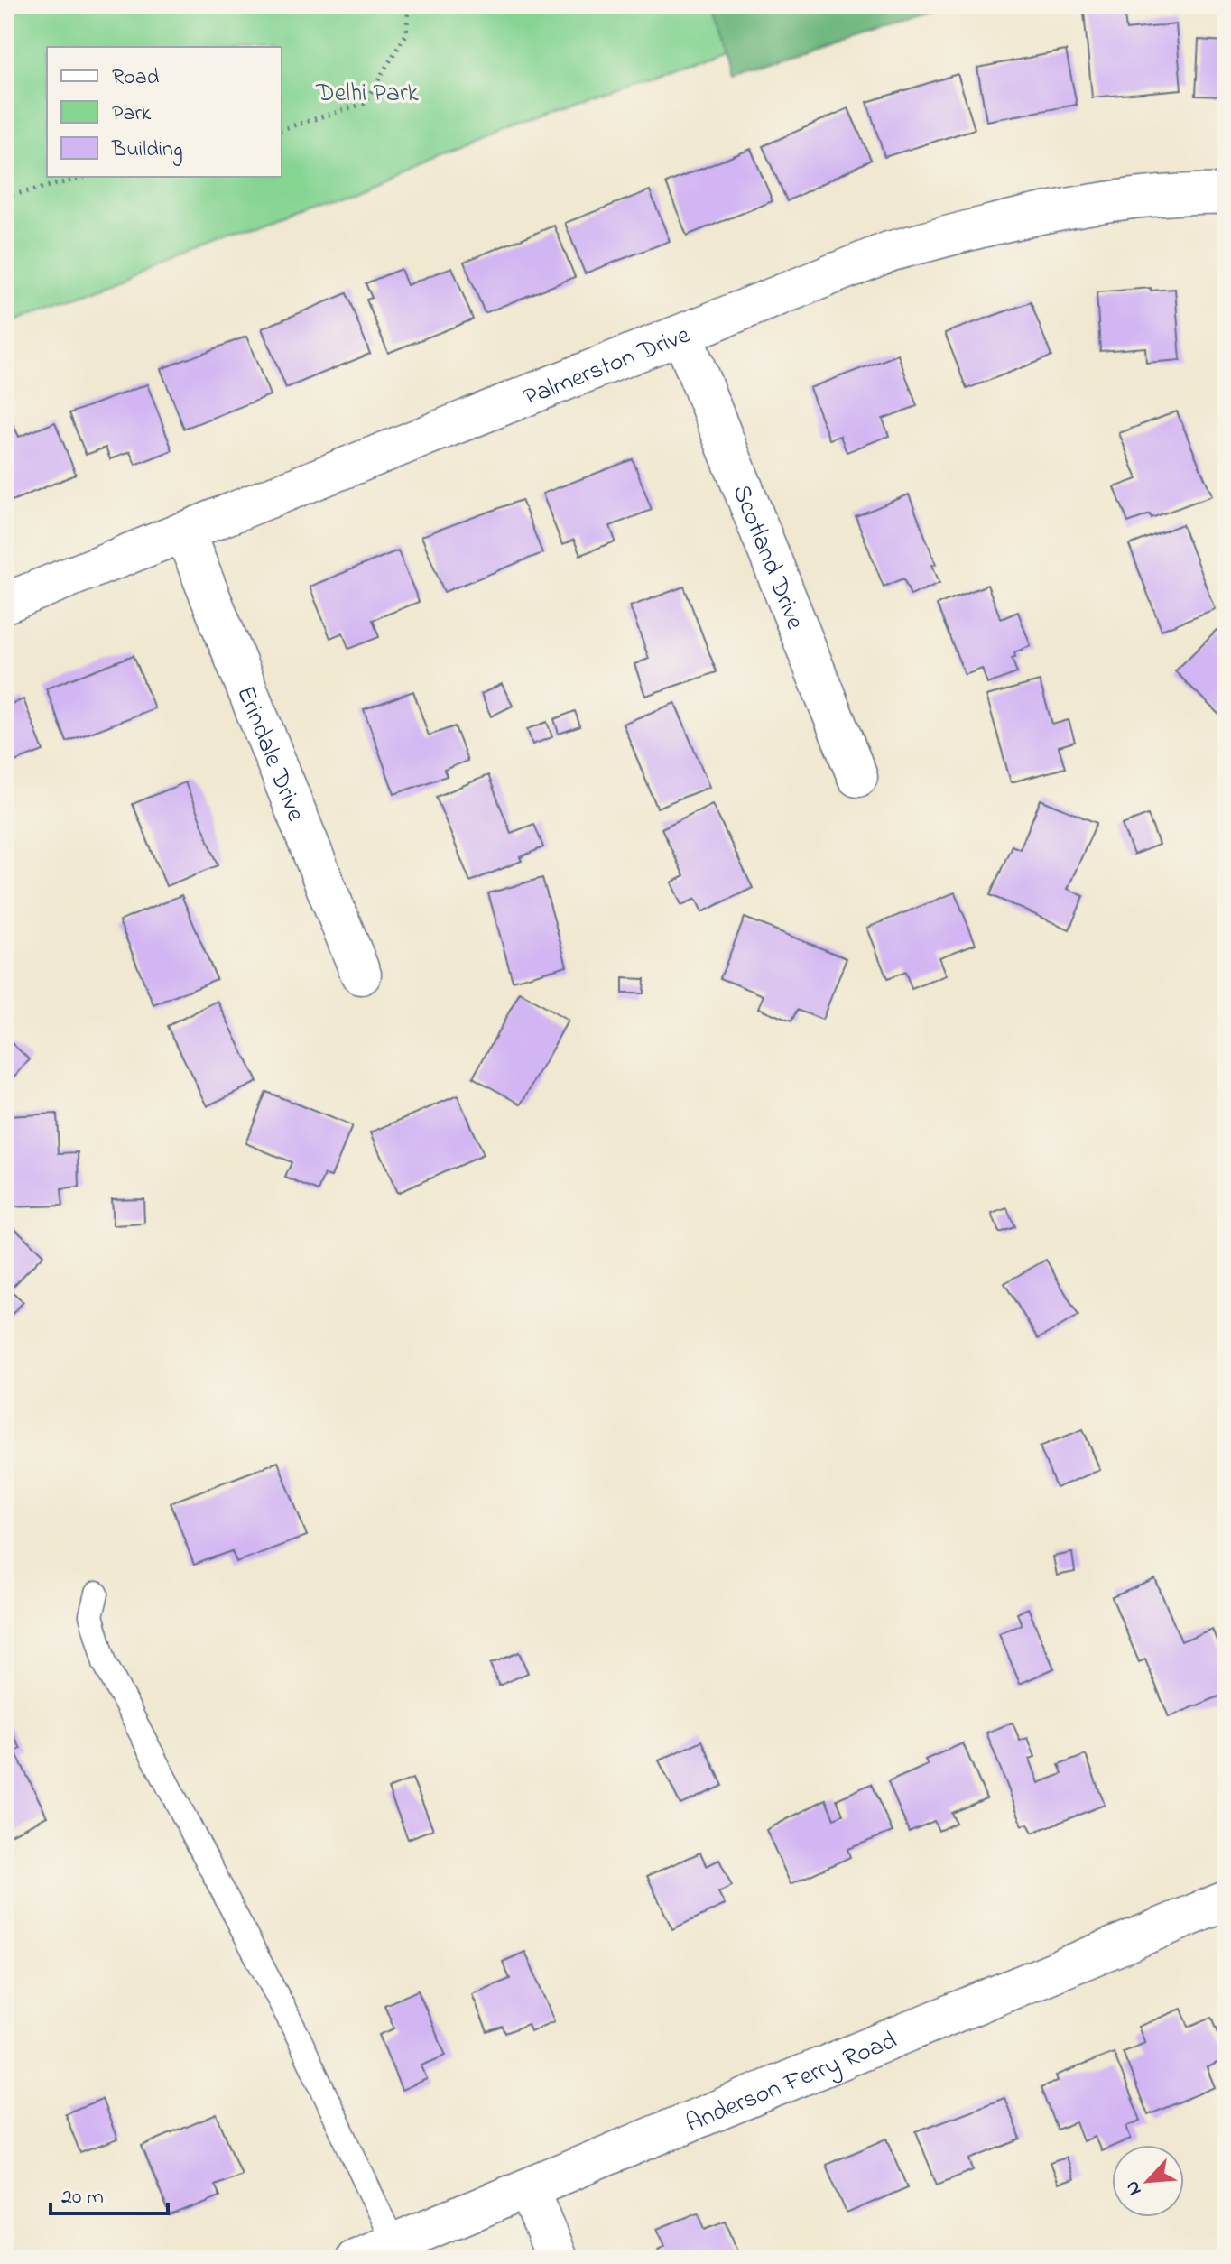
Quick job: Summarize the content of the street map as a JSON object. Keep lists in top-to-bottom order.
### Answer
{
  "streets": {
    "street": [
      "Palmerston Drive",
      "Scotland Drive",
      "Erindale Drive",
      "Anderson Ferry Road"
    ]
  },
  "crossings": [
    ["Palmerston Drive", "Scotland Drive"],
    ["Palmerston Drive", "Erindale Drive"]
  ],
  "parks": ["Delhi Park"],
  "legend": ["Road", "Park", "Building"],
  "scale_bar": "20 m",
  "north": "bottom left"
}
